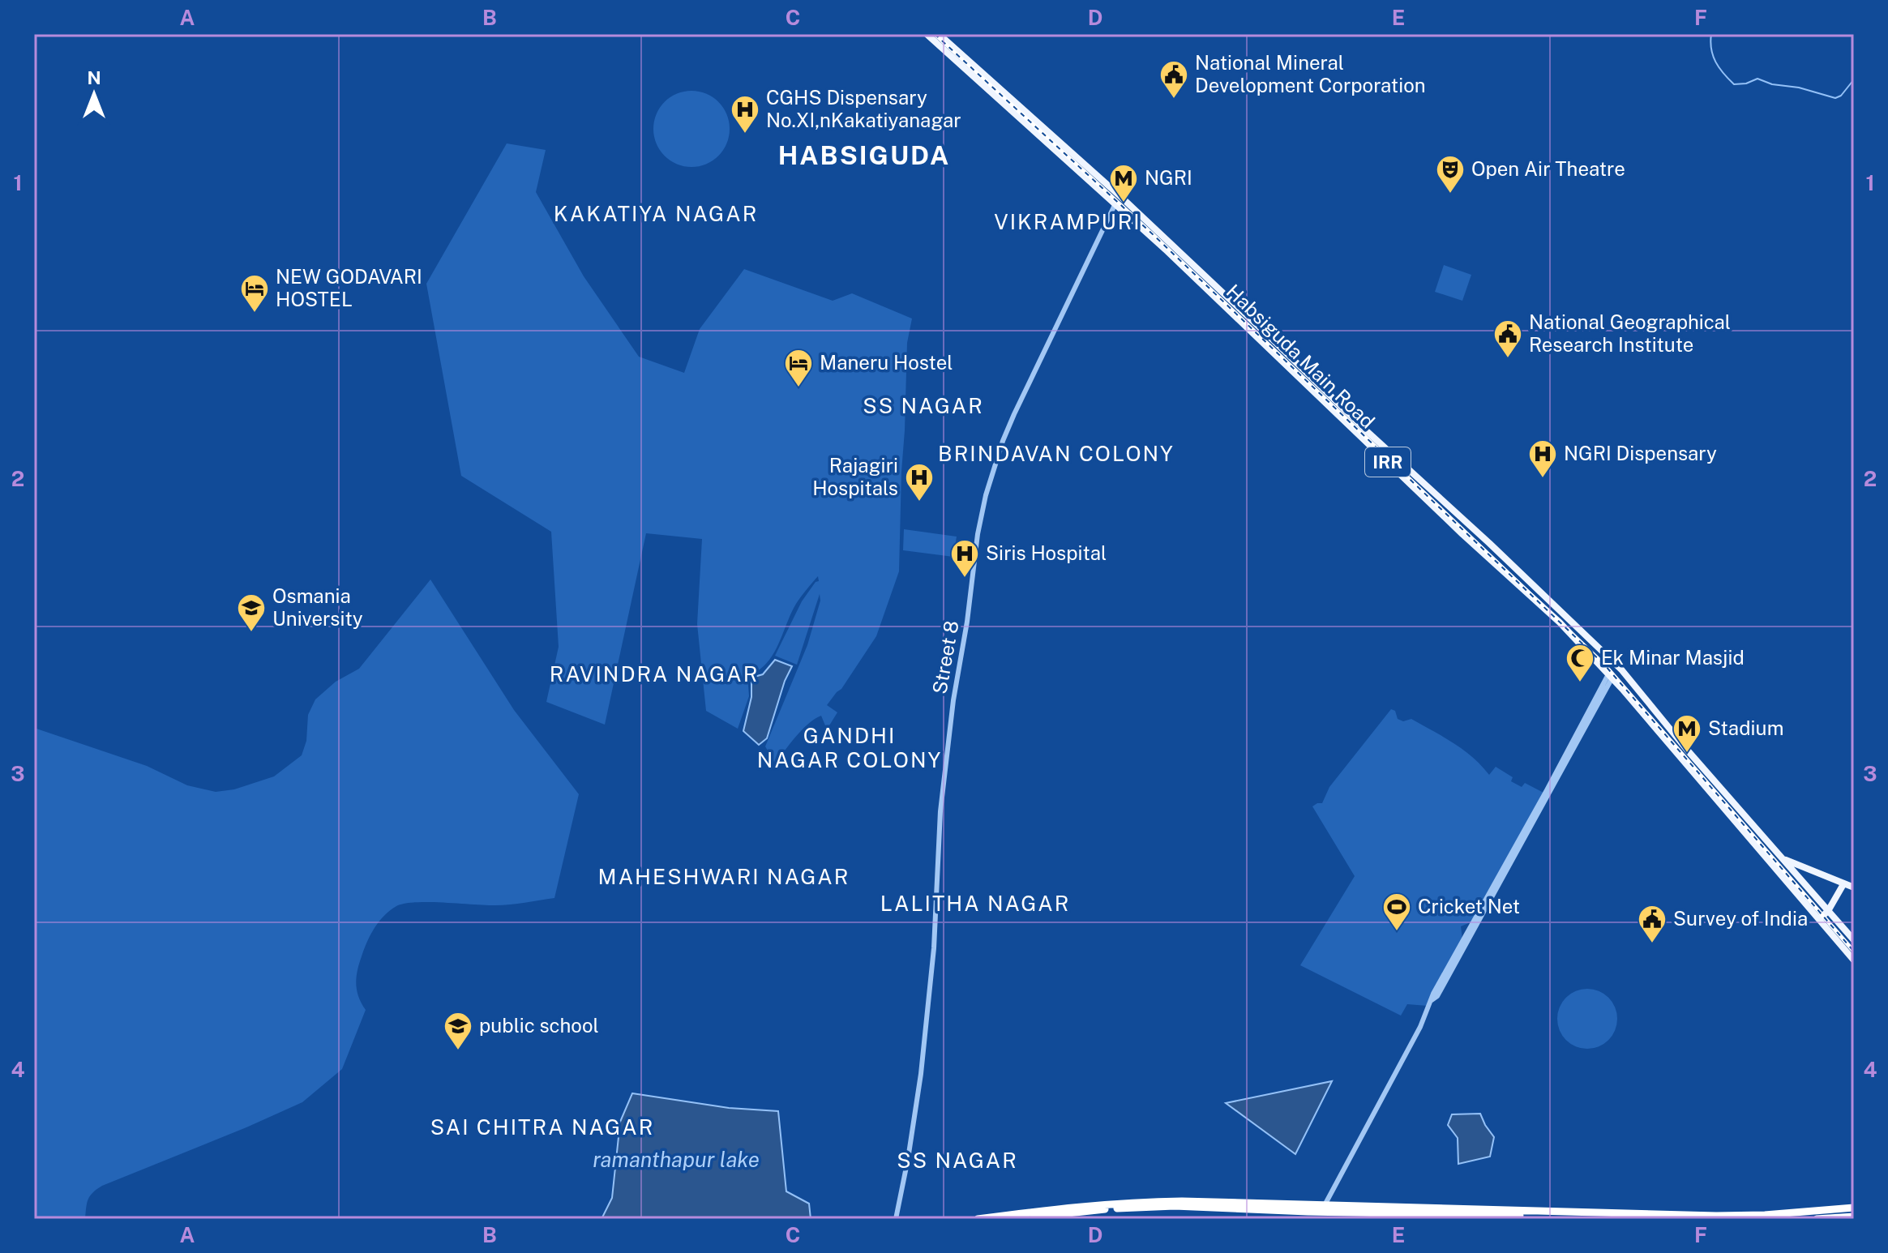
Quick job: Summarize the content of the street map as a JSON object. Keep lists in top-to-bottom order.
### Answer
{
  "streets": {
    "main road": ["Habsiguda Main Road", "IRR"],
    "street": ["Street 8"]
  },
  "crossings": [
    ["Habsiguda Main Road", "IRR"],
    ["Habsiguda Main Road", "Street 8"]
  ],
  "districts": [
    "HABSIGUDA",
    "KAKATIYA NAGAR",
    "VIKRAMPURI",
    "SS NAGAR",
    "BRINDAVAN COLONY",
    "RAVINDRA NAGAR",
    "GANDHI NAGAR COLONY",
    "MAHESHWARI NAGAR",
    "LALITHA NAGAR",
    "SAI CHITRA NAGAR",
    "SS NAGAR"
  ],
  "water": ["ramanthapur lake"],
  "places": {
    "public building": ["National Mineral Development Corporation", "National Geographical Research Institute", "Survey of India"],
    "hospital": [
      "CGHS Dispensary No.XI,nKakatiyanagar",
      "NGRI Dispensary",
      "Rajagiri Hospitals",
      "Siris Hospital"
    ],
    "theatre": ["Open Air Theatre"],
    "metro station": ["NGRI", "Stadium"],
    "hotel": ["NEW GODAVARI HOSTEL", "Maneru Hostel"],
    "school or university": ["Osmania University", "public school"],
    "mosque": ["Ek Minar Masjid"],
    "sports": ["Cricket Net"]
  },
  "north": "top",
  "grid": {
    "columns": [
      "A",
      "B",
      "C",
      "D",
      "E",
      "F"
    ],
    "rows": [
      "1",
      "2",
      "3",
      "4"
    ]
  }
}
